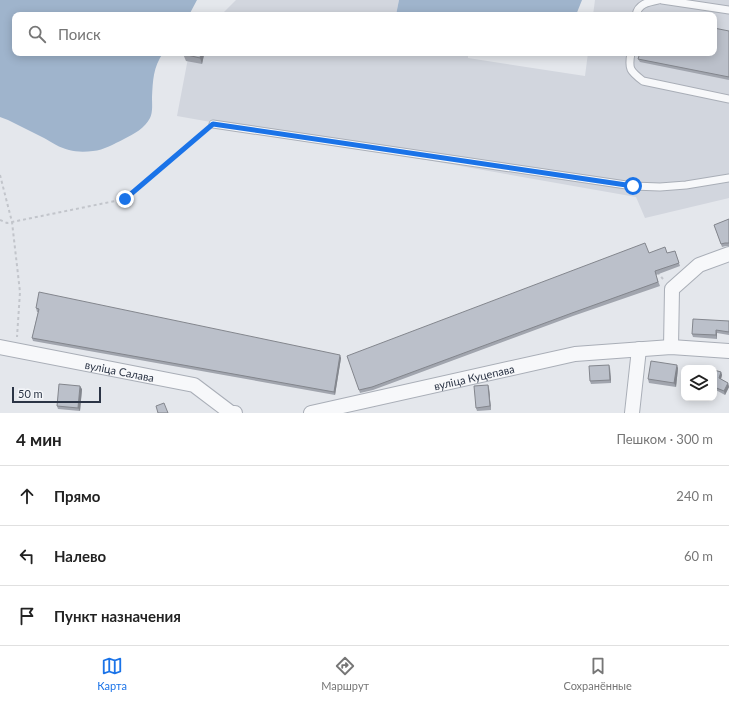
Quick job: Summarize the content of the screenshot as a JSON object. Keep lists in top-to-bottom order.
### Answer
{
  "streets": {
    "street": ["вуліца Салава", "вуліца Куцепава"]
  },
  "scale_bar": "50 m",
  "page": {
    "search": "Поиск",
    "scale": "50 m",
    "heading": ["4 мин", "Пешком · 300 m"],
    "list": [
      ["Прямо", "240 m"],
      ["Налево", "60 m"],
      "Пункт назначения"
    ],
    "nav": ["Карта", "Маршрут", "Сохранённые"]
  }
}
